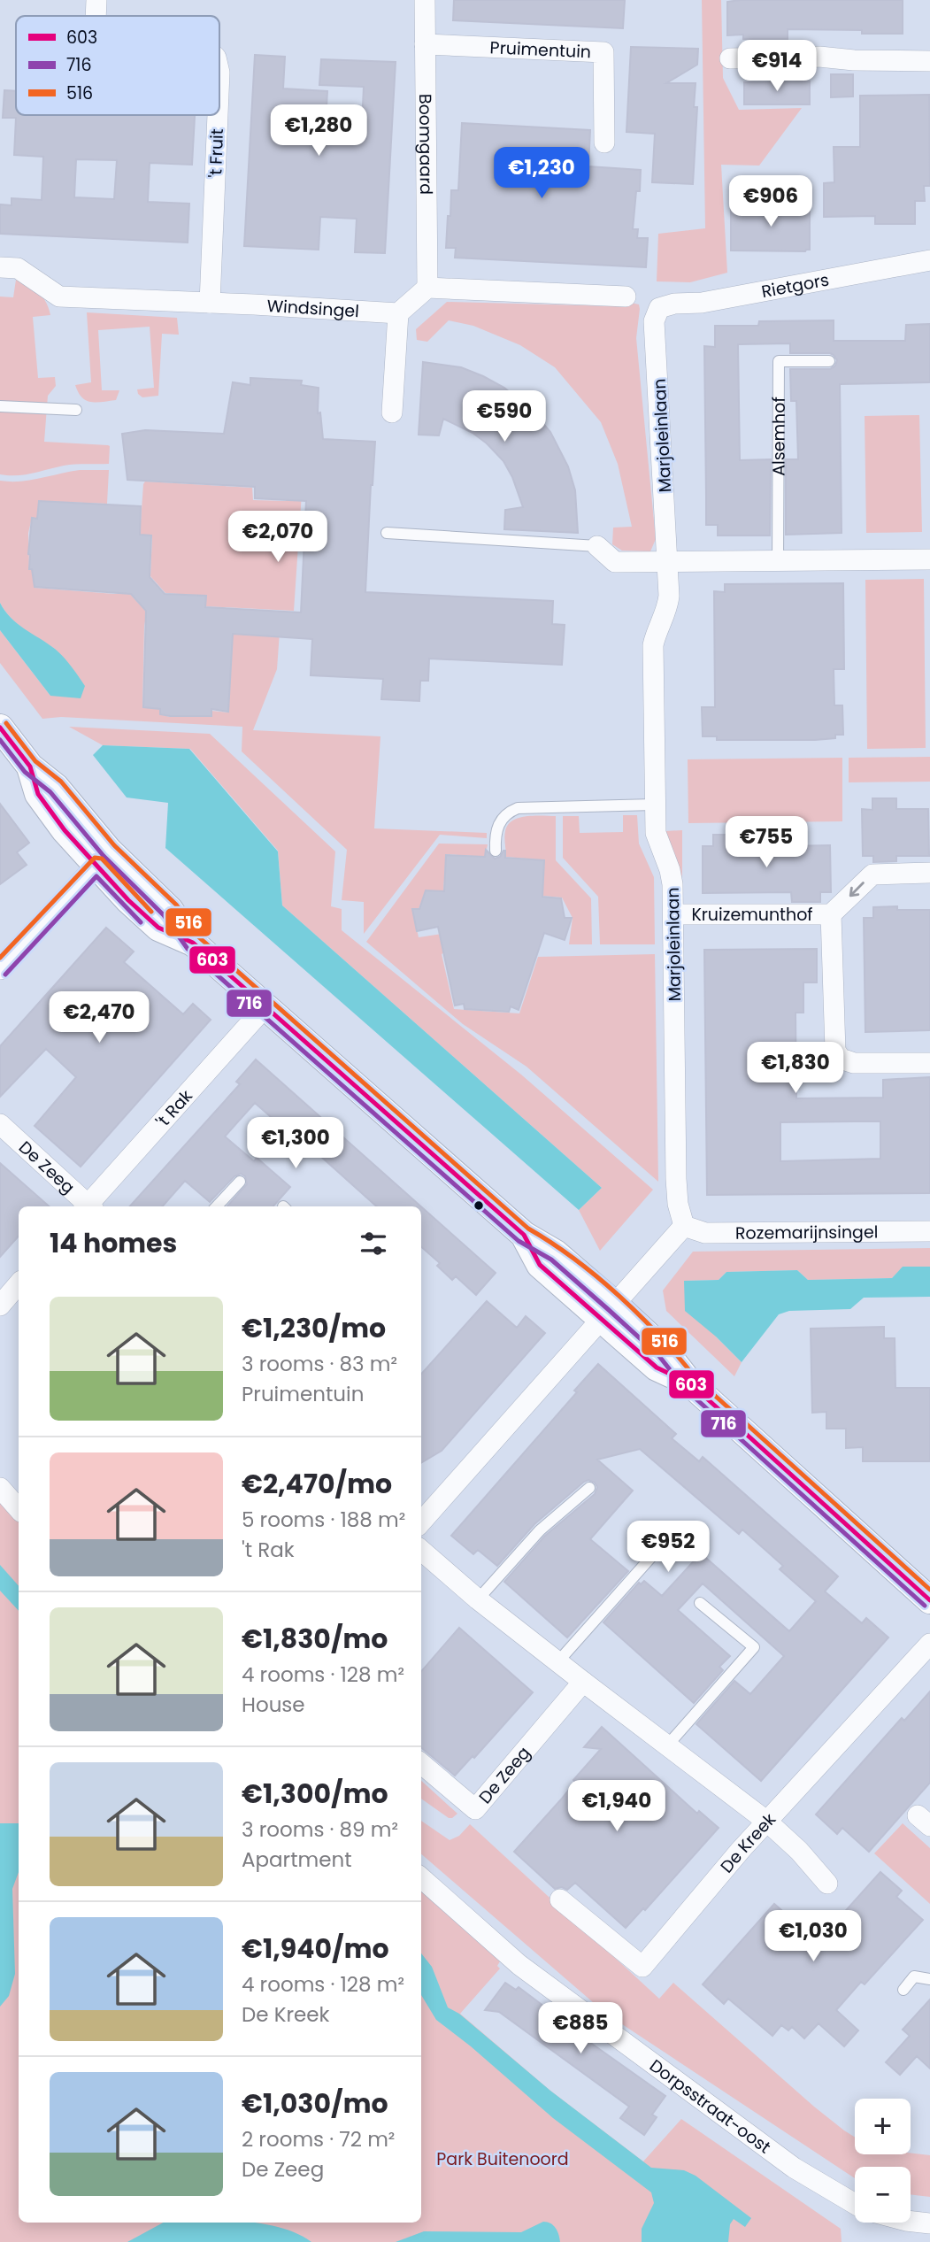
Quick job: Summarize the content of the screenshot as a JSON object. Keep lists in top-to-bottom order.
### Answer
{
  "streets": {
    "street": [
      "Pruimentuin",
      "Boomgaard",
      "'t Fruit",
      "Rietgors",
      "Windsingel",
      "Marjoleinlaan",
      "Kruizemunthof",
      "'t Rak",
      "De Zeeg",
      "Rozemarijnsingel",
      "De Kreek",
      "Dorpsstraat-oost"
    ],
    "lane": ["Alsemhof"]
  },
  "crossings": [
    ["Pruimentuin", "Boomgaard"],
    ["'t Fruit", "Windsingel"],
    ["Rietgors", "Marjoleinlaan"],
    ["Marjoleinlaan", "Kruizemunthof"],
    ["Marjoleinlaan", "Rozemarijnsingel"]
  ],
  "parks": ["Park Buitenoord"],
  "lines": ["transit line 516", "transit line 603", "transit line 716"],
  "legend": ["603", "716", "516"],
  "page": {
    "price": [
      "€914",
      "€1,280",
      "€1,230",
      "€906",
      "€590",
      "€2,070",
      "€755",
      "€2,470",
      "€1,830",
      "€1,300",
      "€952",
      "€1,940",
      "€1,030",
      "€885"
    ],
    "heading": "14 homes",
    "list": [
      {
        "name": "€1,230/mo",
        "note": "3 rooms · 83 m² · Pruimentuin"
      },
      {
        "name": "€2,470/mo",
        "note": "5 rooms · 188 m² · 't Rak"
      },
      {
        "name": "€1,830/mo",
        "note": "4 rooms · 128 m² · House"
      },
      {
        "name": "€1,300/mo",
        "note": "3 rooms · 89 m² · Apartment"
      },
      {
        "name": "€1,940/mo",
        "note": "4 rooms · 128 m² · De Kreek"
      },
      {
        "name": "€1,030/mo",
        "note": "2 rooms · 72 m² · De Zeeg"
      }
    ],
    "map_buttons": ["+", "−"]
  }
}
